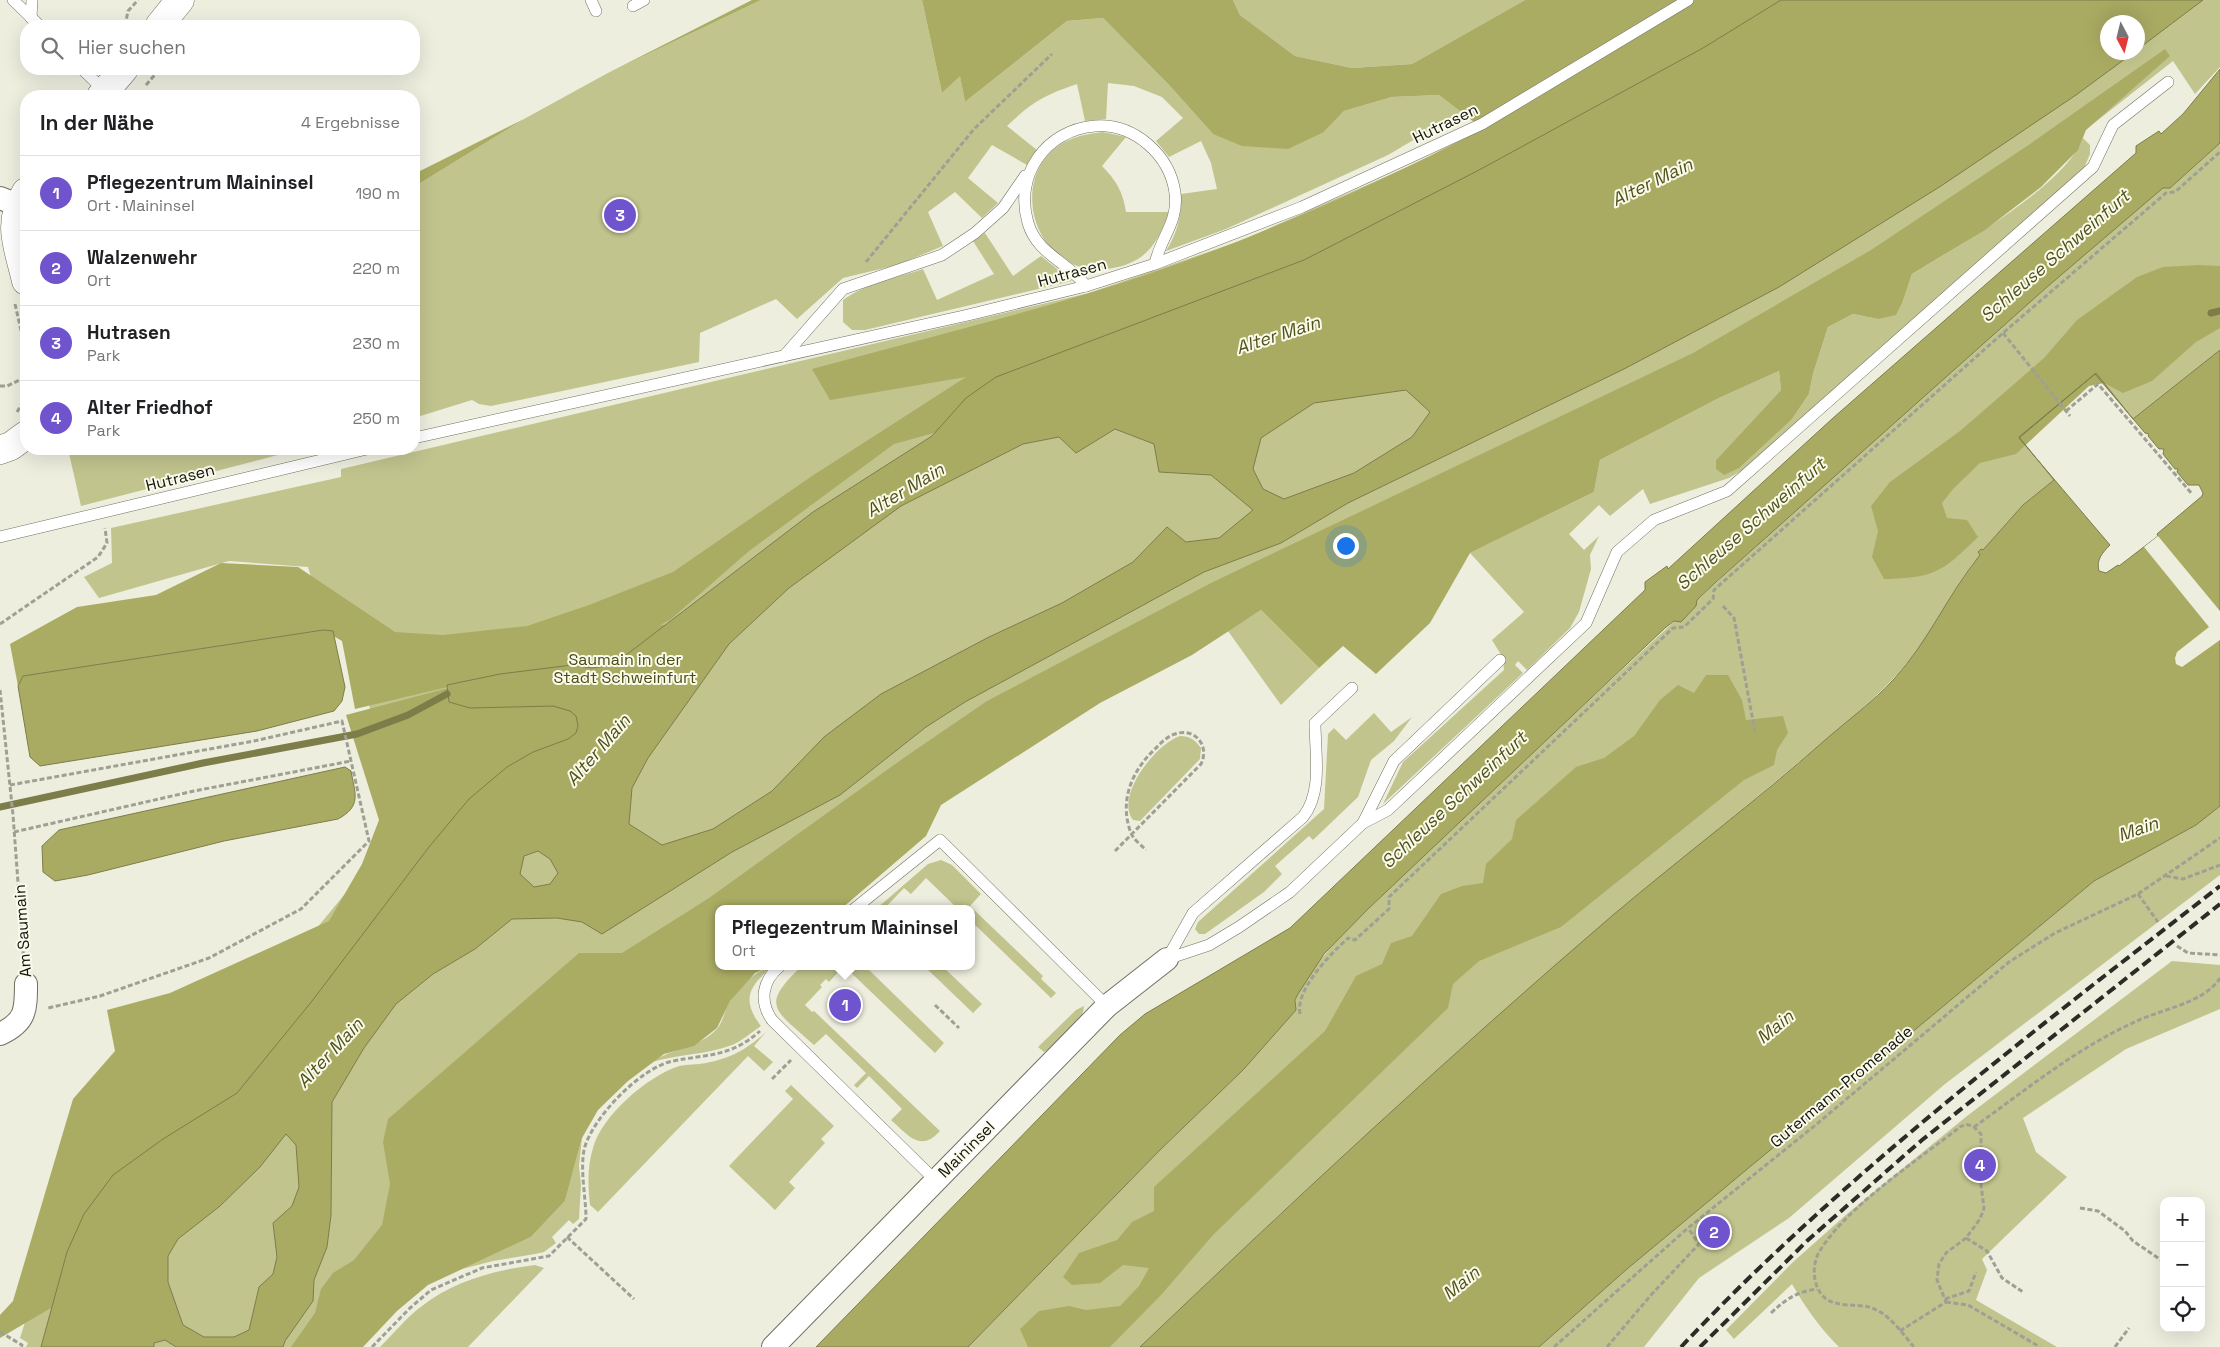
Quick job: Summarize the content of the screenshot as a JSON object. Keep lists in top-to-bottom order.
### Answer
{
  "streets": {
    "street": ["Am Saumain", "Maininsel"],
    "lane": ["Hutrasen"],
    "path": ["Gutermann-Promenade"]
  },
  "water": ["Alter Main", "Schleuse Schweinfurt", "Main"],
  "parks": ["Saumain in der Stadt Schweinfurt"],
  "north": "bottom",
  "page": {
    "search": "Hier suchen",
    "heading": ["In der Nähe", "4 Ergebnisse"],
    "list": [
      {
        "mark": "1",
        "name": "Pflegezentrum Maininsel",
        "note": "Ort · Maininsel",
        "value": "190 m"
      },
      {
        "mark": "2",
        "name": "Walzenwehr",
        "note": "Ort",
        "value": "220 m"
      },
      {
        "mark": "3",
        "name": "Hutrasen",
        "note": "Park",
        "value": "230 m"
      },
      {
        "mark": "4",
        "name": "Alter Friedhof",
        "note": "Park",
        "value": "250 m"
      }
    ],
    "pins": [
      "3",
      "1",
      "4",
      "2"
    ],
    "popup": ["Pflegezentrum Maininsel", "Ort"],
    "map_buttons": ["+", "−"]
  }
}
